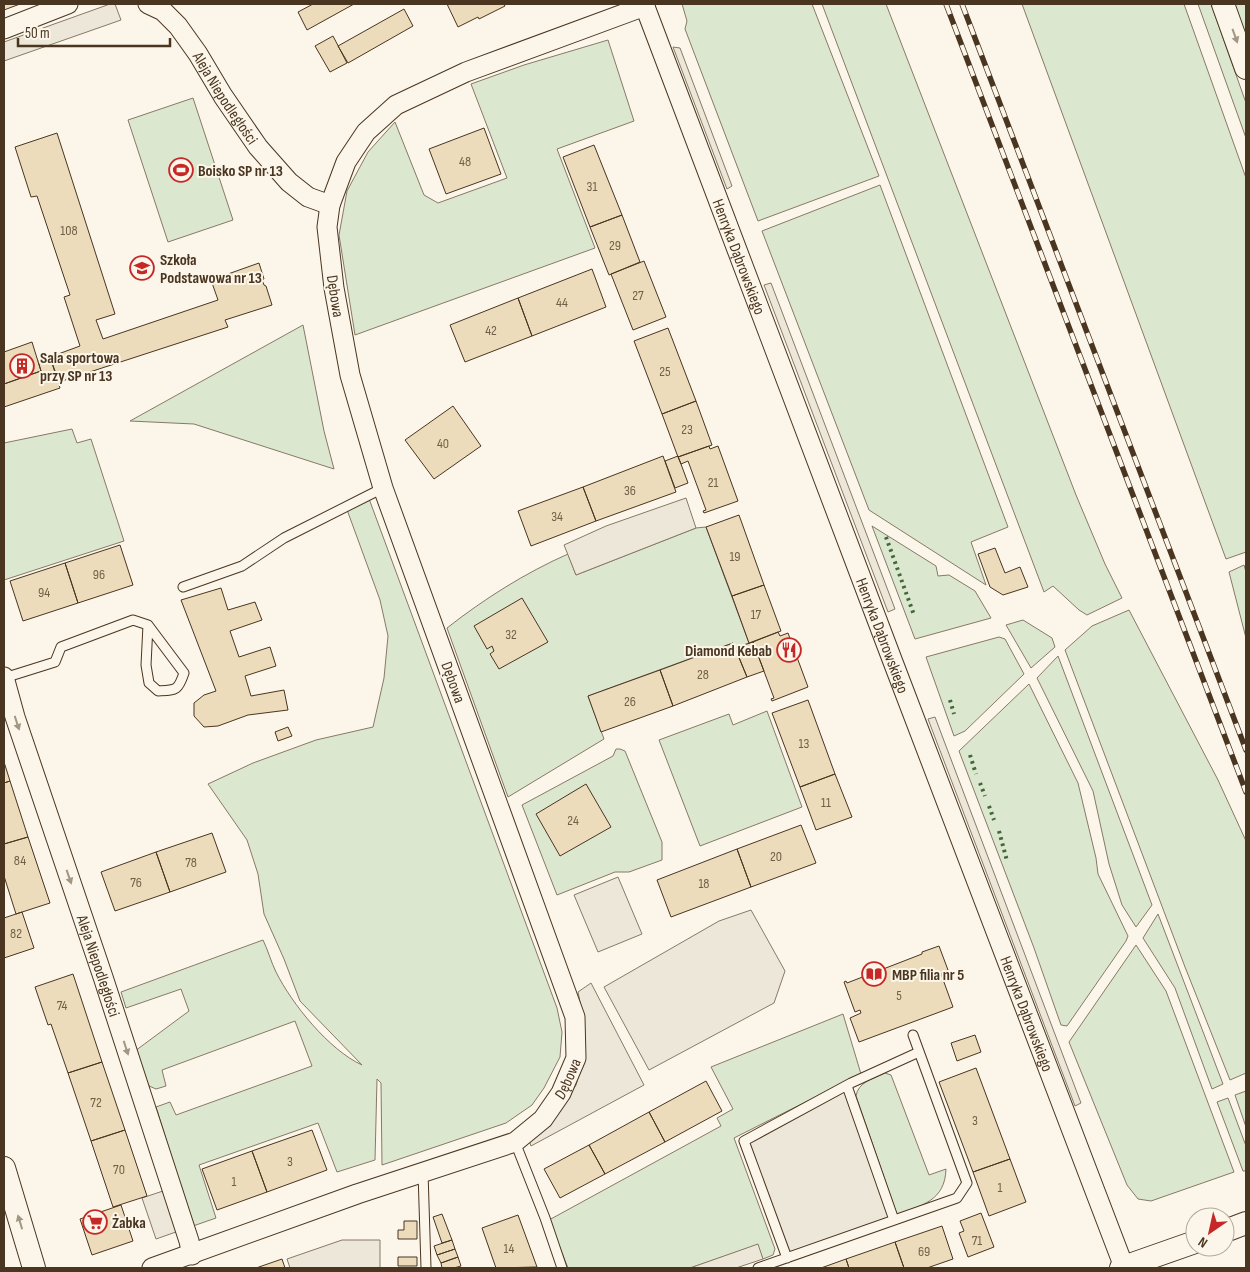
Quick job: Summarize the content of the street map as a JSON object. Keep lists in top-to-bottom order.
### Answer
{
  "streets": {
    "street": ["Aleja Niepodległości", "Henryka Dąbrowskiego", "Dębowa"]
  },
  "crossings": [
    ["Aleja Niepodległości", "Dębowa"],
    ["Henryka Dąbrowskiego", "Dębowa"]
  ],
  "one_way": ["Aleja Niepodległości"],
  "places": {
    "sports": ["Boisko SP nr 13"],
    "school or university": ["Szkoła Podstawowa nr 13"],
    "building": ["Sala sportowa przy SP nr 13"],
    "restaurant": ["Diamond Kebab"],
    "library": ["MBP filia nr 5"],
    "supermarket": ["Żabka"]
  },
  "house_numbers": [
    "48",
    "31",
    "108",
    "29",
    "27",
    "44",
    "42",
    "25",
    "23",
    "40",
    "21",
    "36",
    "34",
    "19",
    "96",
    "94",
    "17",
    "32",
    "28",
    "26",
    "13",
    "11",
    "24",
    "20",
    "84",
    "78",
    "76",
    "18",
    "82",
    "5",
    "74",
    "72",
    "3",
    "3",
    "70",
    "1",
    "1",
    "71",
    "14",
    "69"
  ],
  "scale_bar": "50 m",
  "north": "bottom left"
}
